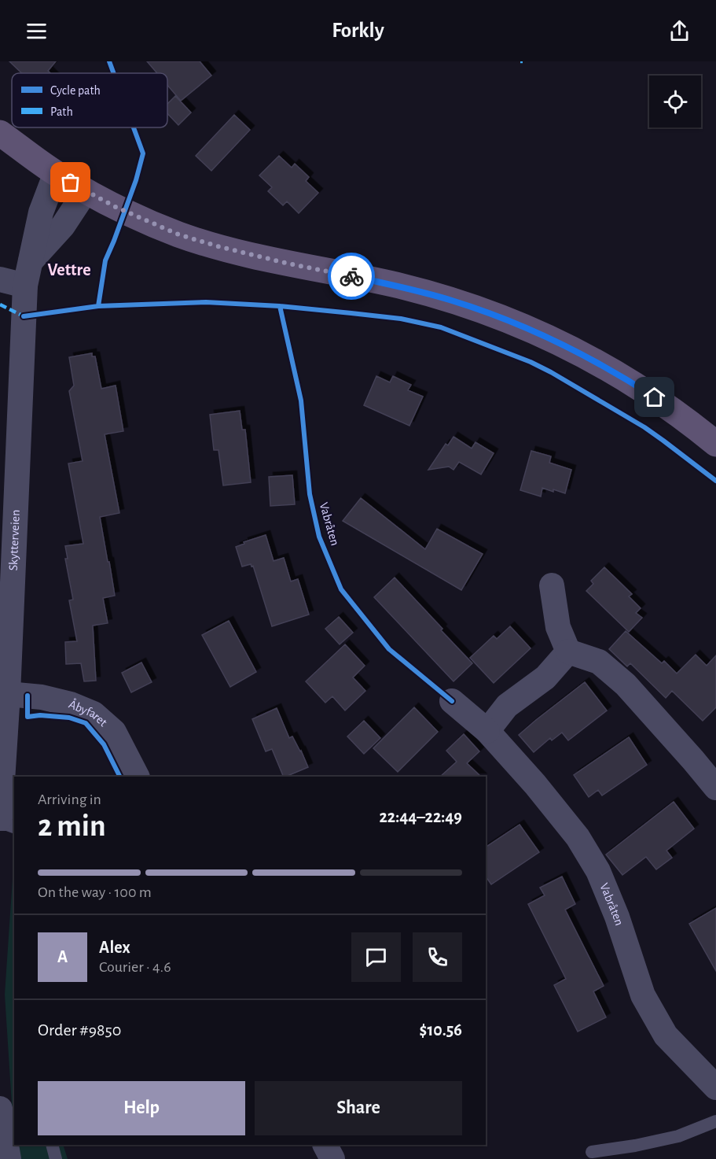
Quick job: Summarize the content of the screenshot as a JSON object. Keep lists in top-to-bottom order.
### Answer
{
  "streets": {
    "street": ["Vabråten", "Skytterveien", "Åbyfaret"]
  },
  "crossings": [
    ["Skytterveien", "Åbyfaret"]
  ],
  "districts": ["Vettre"],
  "legend": ["Cycle path", "Path"],
  "page": {
    "header": "Forkly",
    "heading": ["2 min", "Arriving in", "22:44–22:49"],
    "panel": [
      "Alex",
      "Courier · 4.6",
      "Order #9850",
      "$10.56"
    ],
    "bar": "On the way · 100 m",
    "round": "A",
    "buttons": ["Help", "Share"]
  }
}
